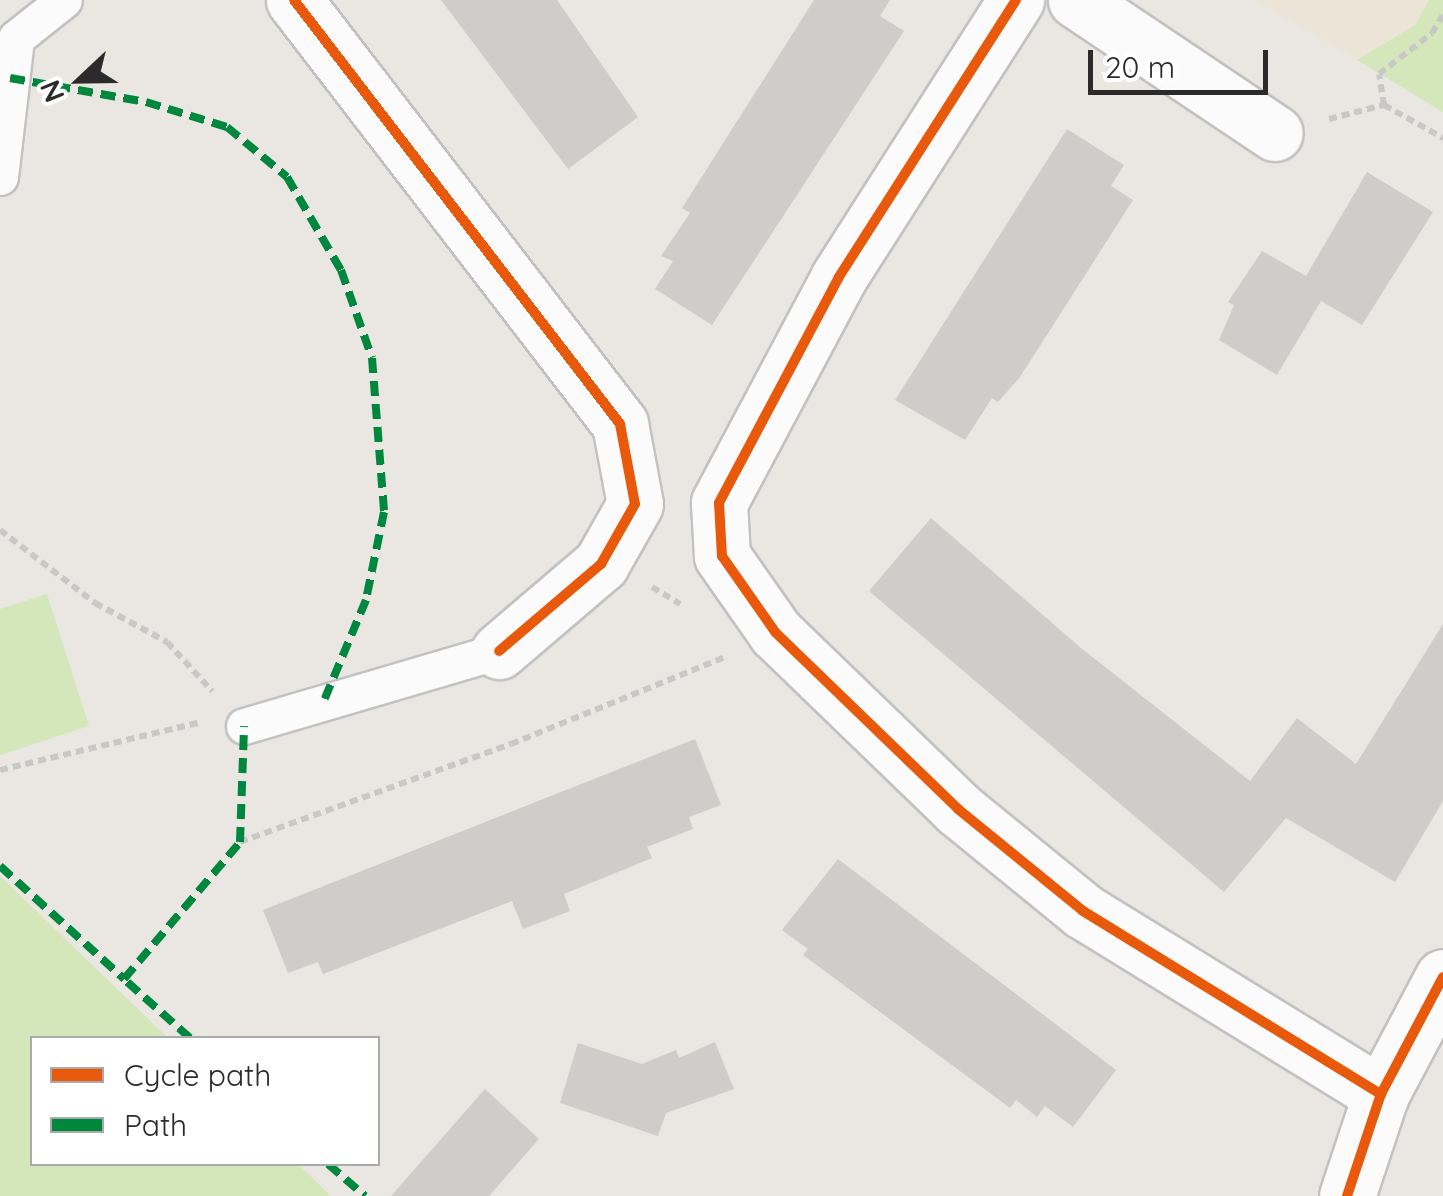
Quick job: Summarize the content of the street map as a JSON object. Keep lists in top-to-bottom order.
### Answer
{
  "legend": ["Cycle path", "Path"],
  "scale_bar": "20 m",
  "north": "left"
}
